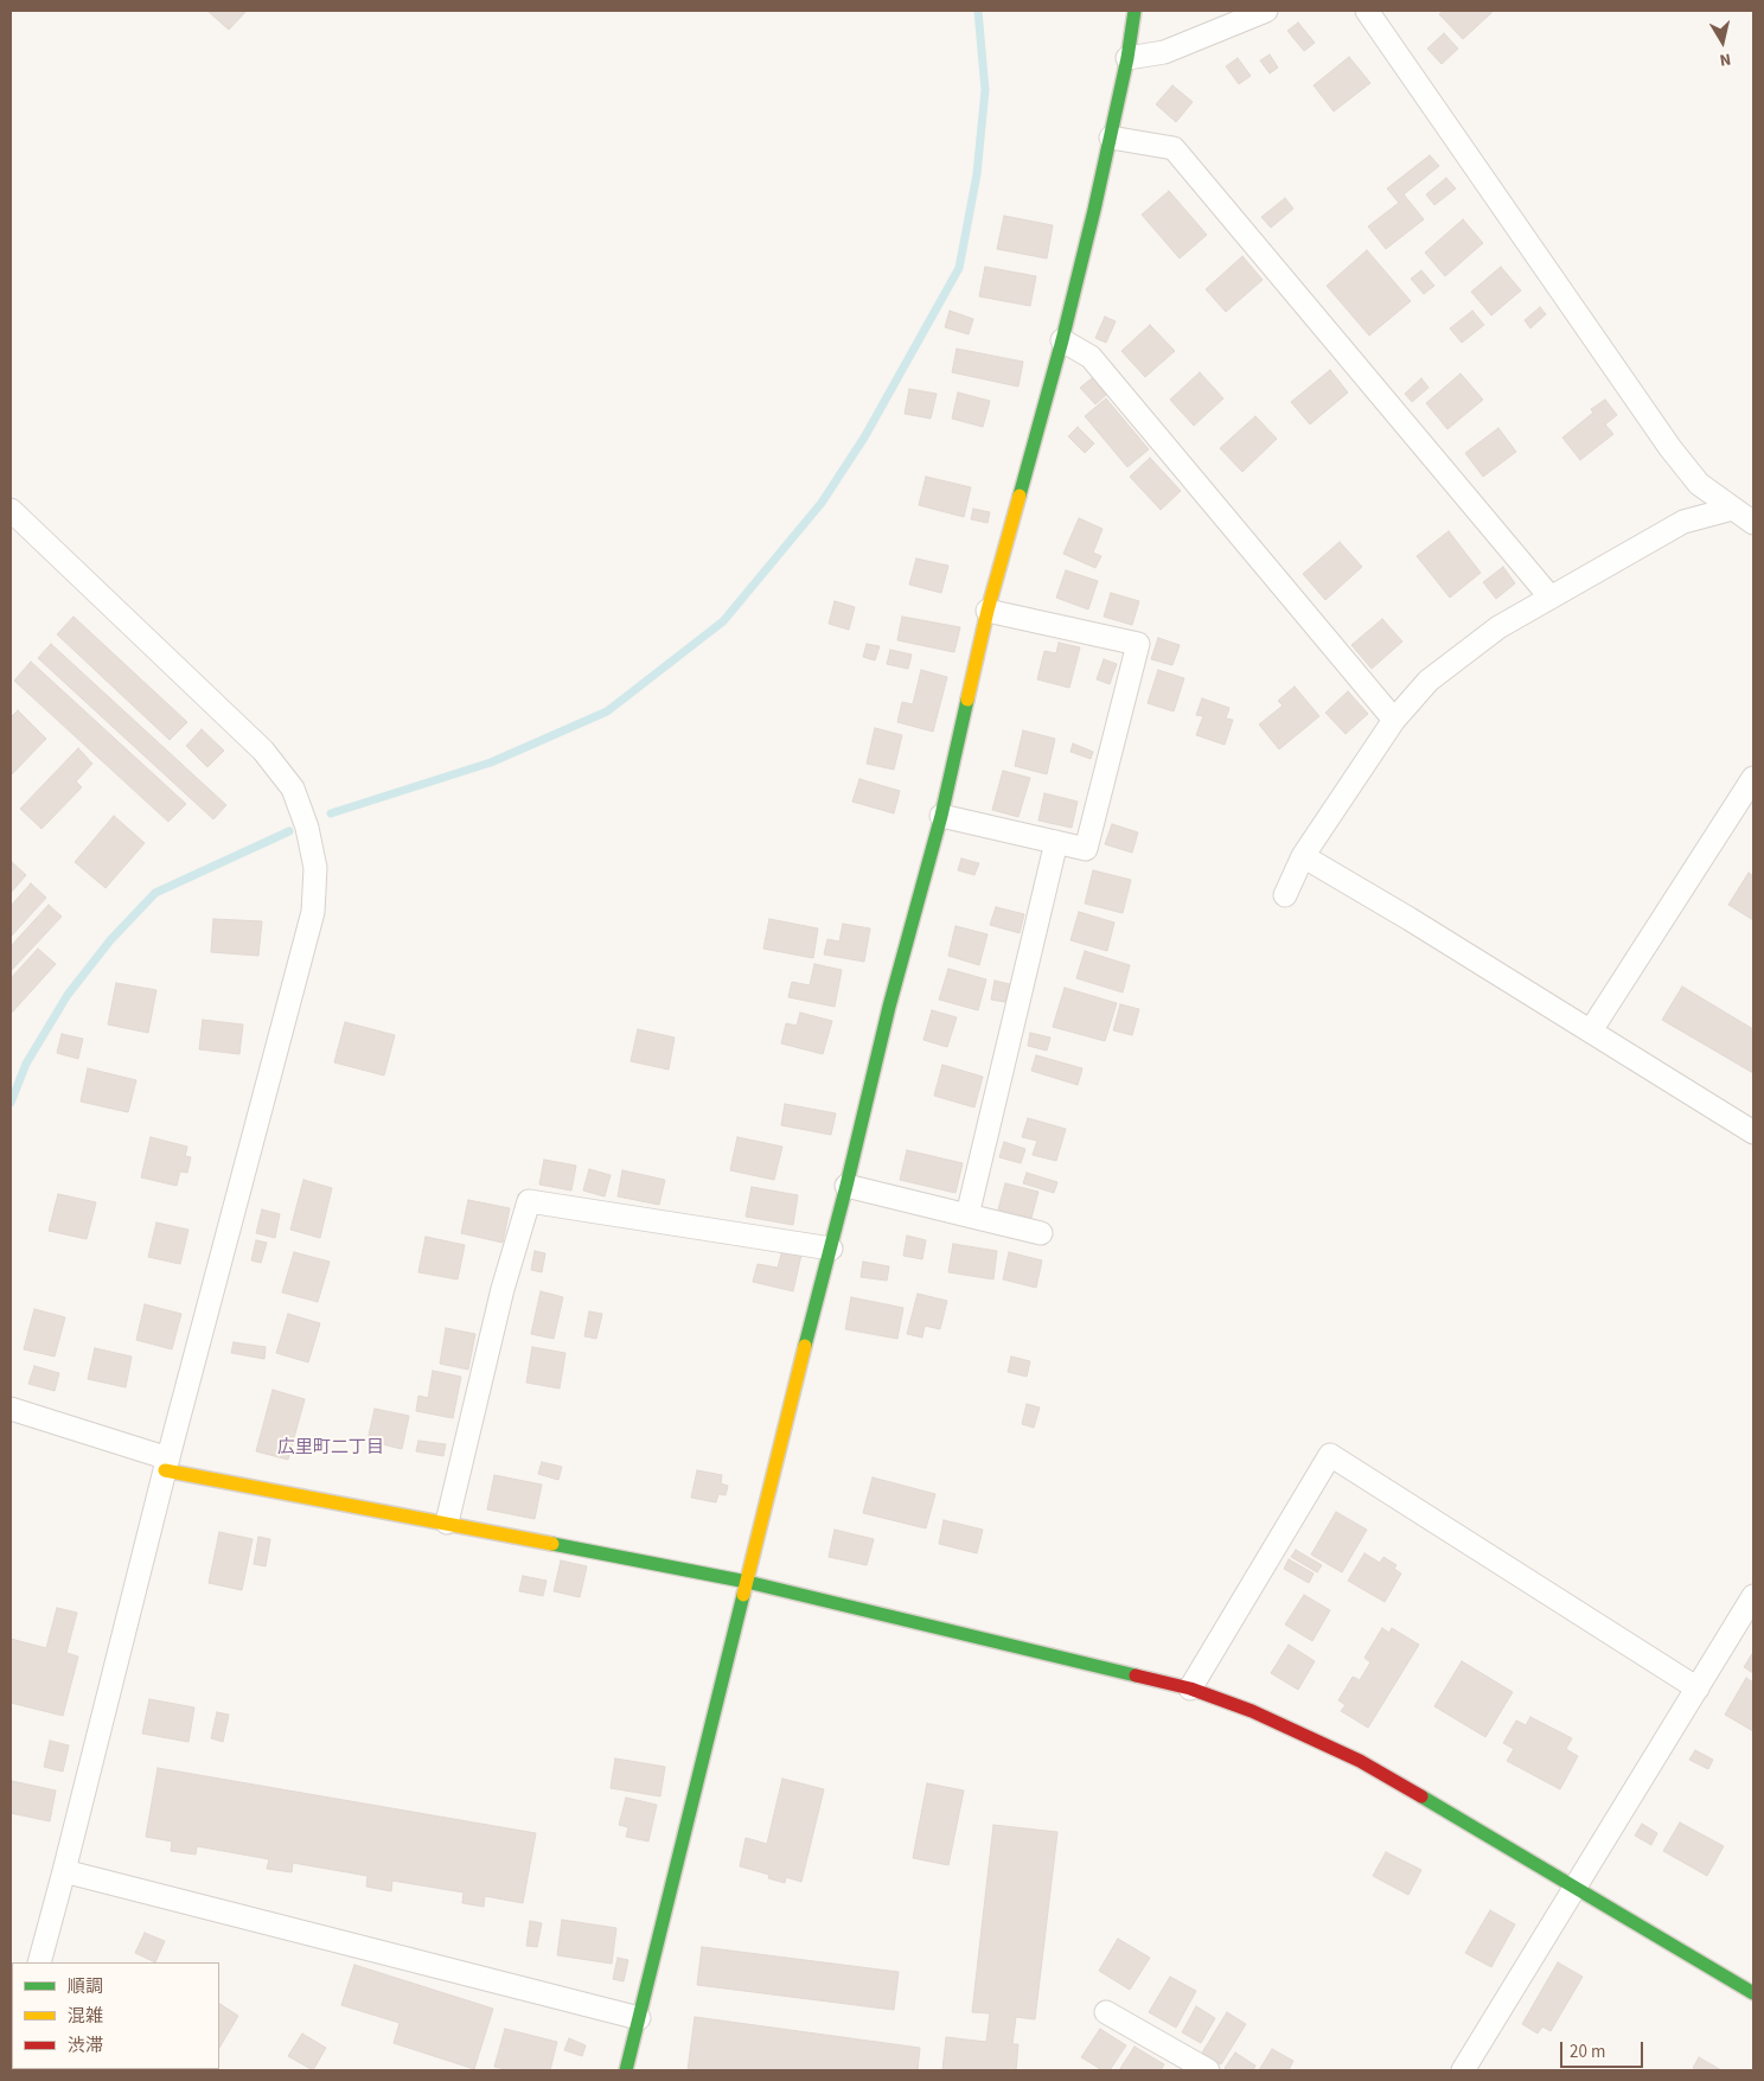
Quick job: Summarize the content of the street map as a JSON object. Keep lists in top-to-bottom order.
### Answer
{
  "districts": ["広里町二丁目"],
  "legend": ["順調", "混雑", "渋滞"],
  "scale_bar": "20 m",
  "north": "bottom"
}
